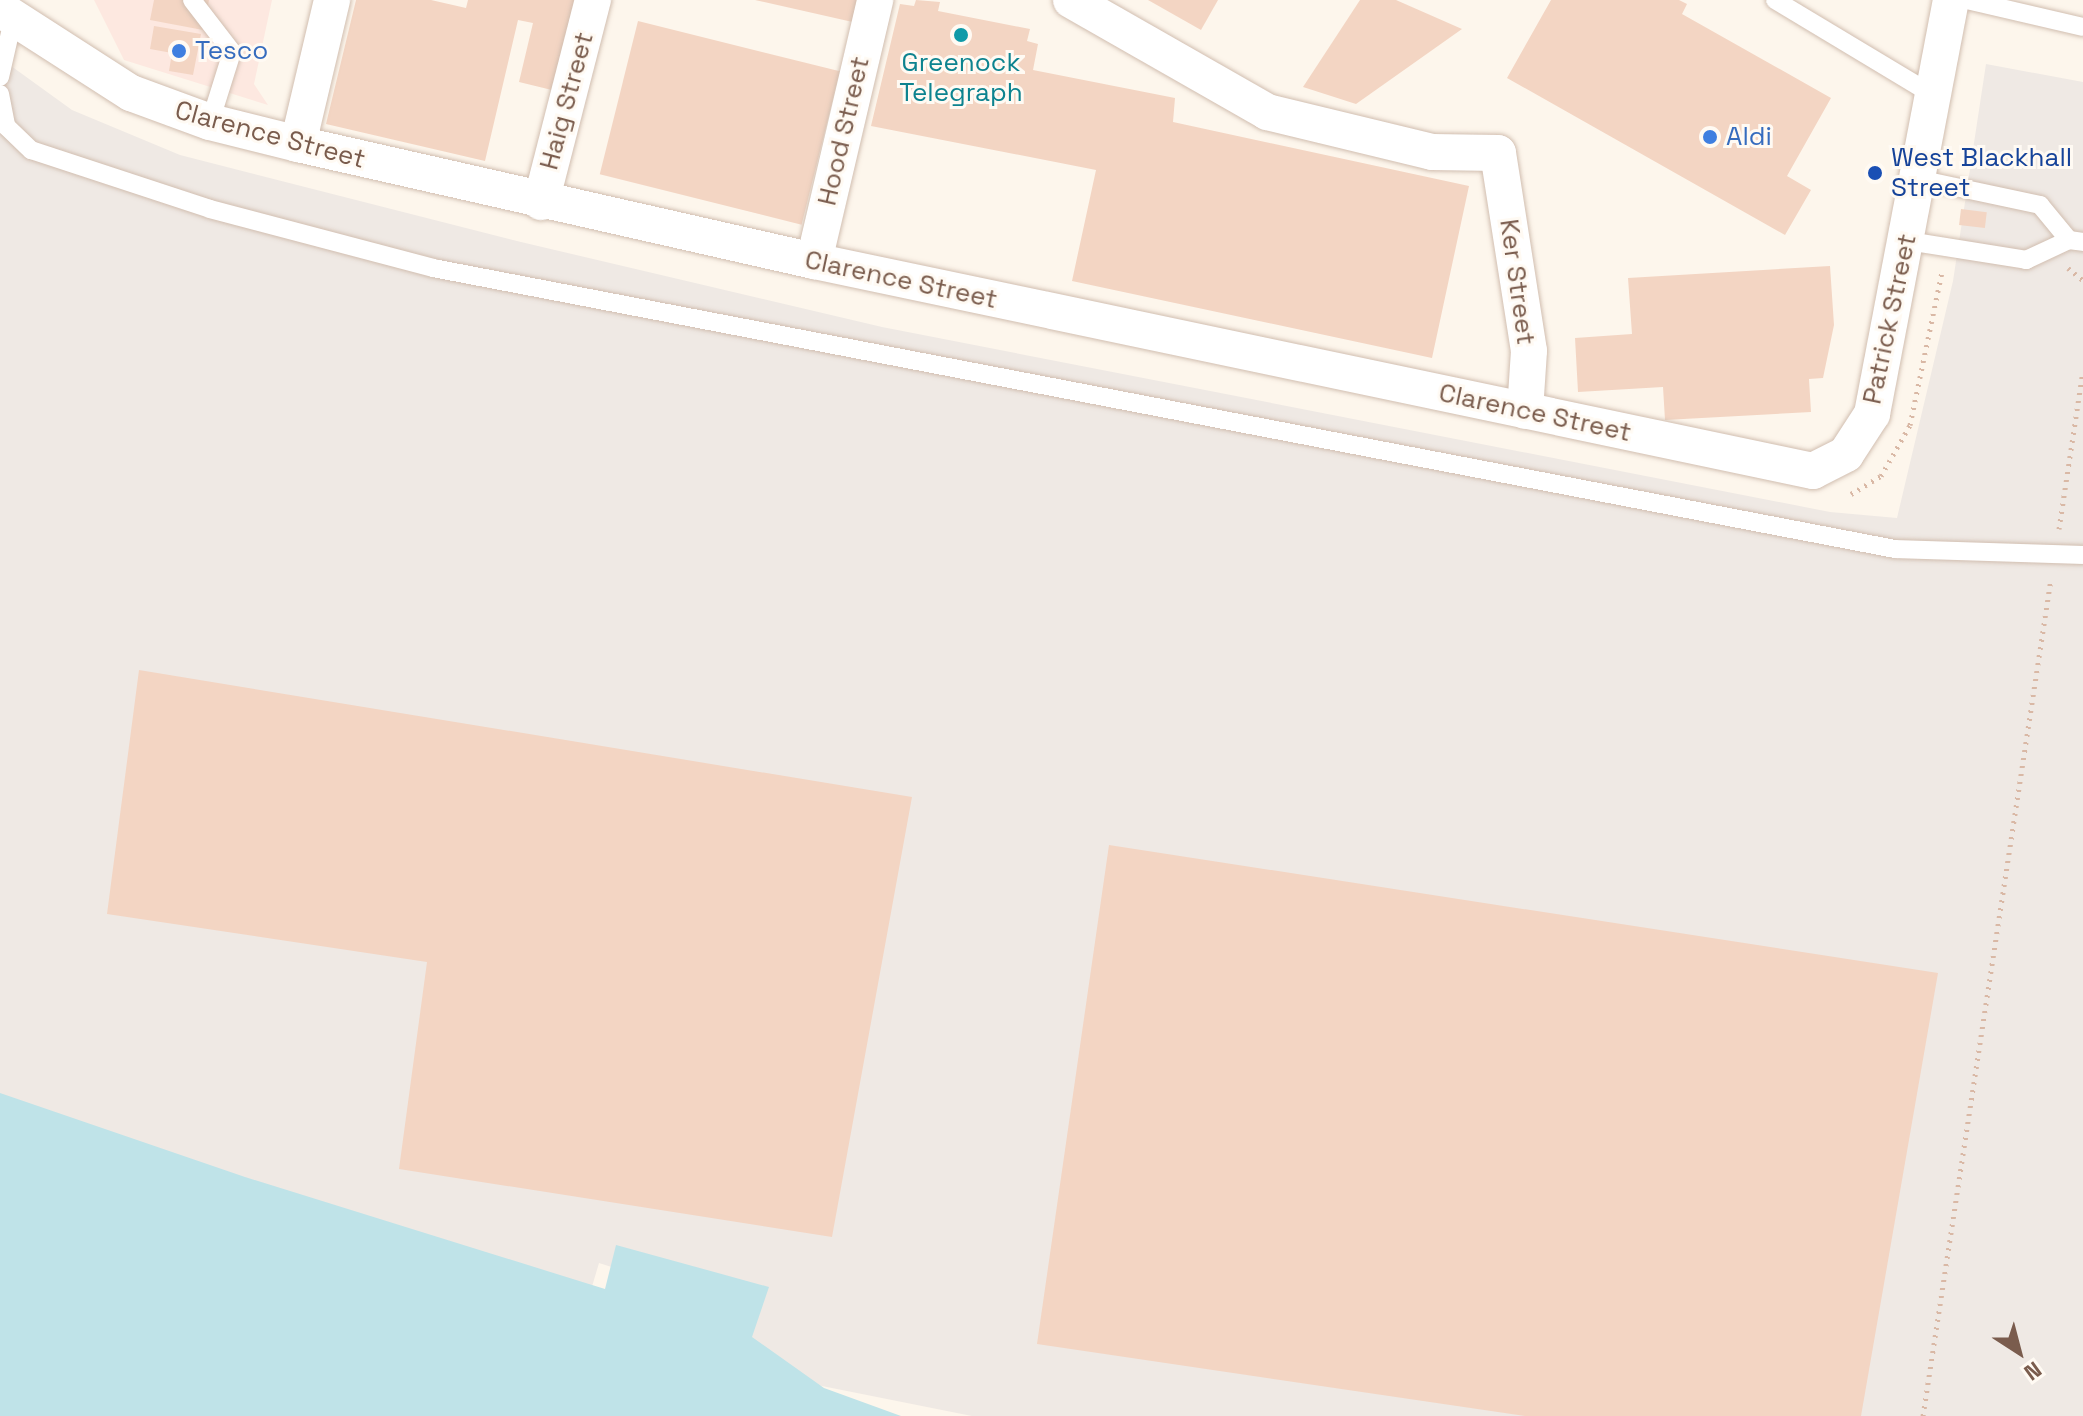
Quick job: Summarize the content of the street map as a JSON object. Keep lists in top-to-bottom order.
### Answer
{
  "streets": {
    "street": [
      "Haig Street",
      "Hood Street",
      "Clarence Street",
      "Ker Street",
      "Patrick Street"
    ]
  },
  "crossings": [
    ["Haig Street", "Clarence Street"],
    ["Hood Street", "Clarence Street"],
    ["Clarence Street", "Ker Street"],
    ["Clarence Street", "Patrick Street"]
  ],
  "places": [
    "Greenock Telegraph",
    "Tesco",
    "Aldi",
    "West Blackhall Street"
  ],
  "north": "bottom right"
}
